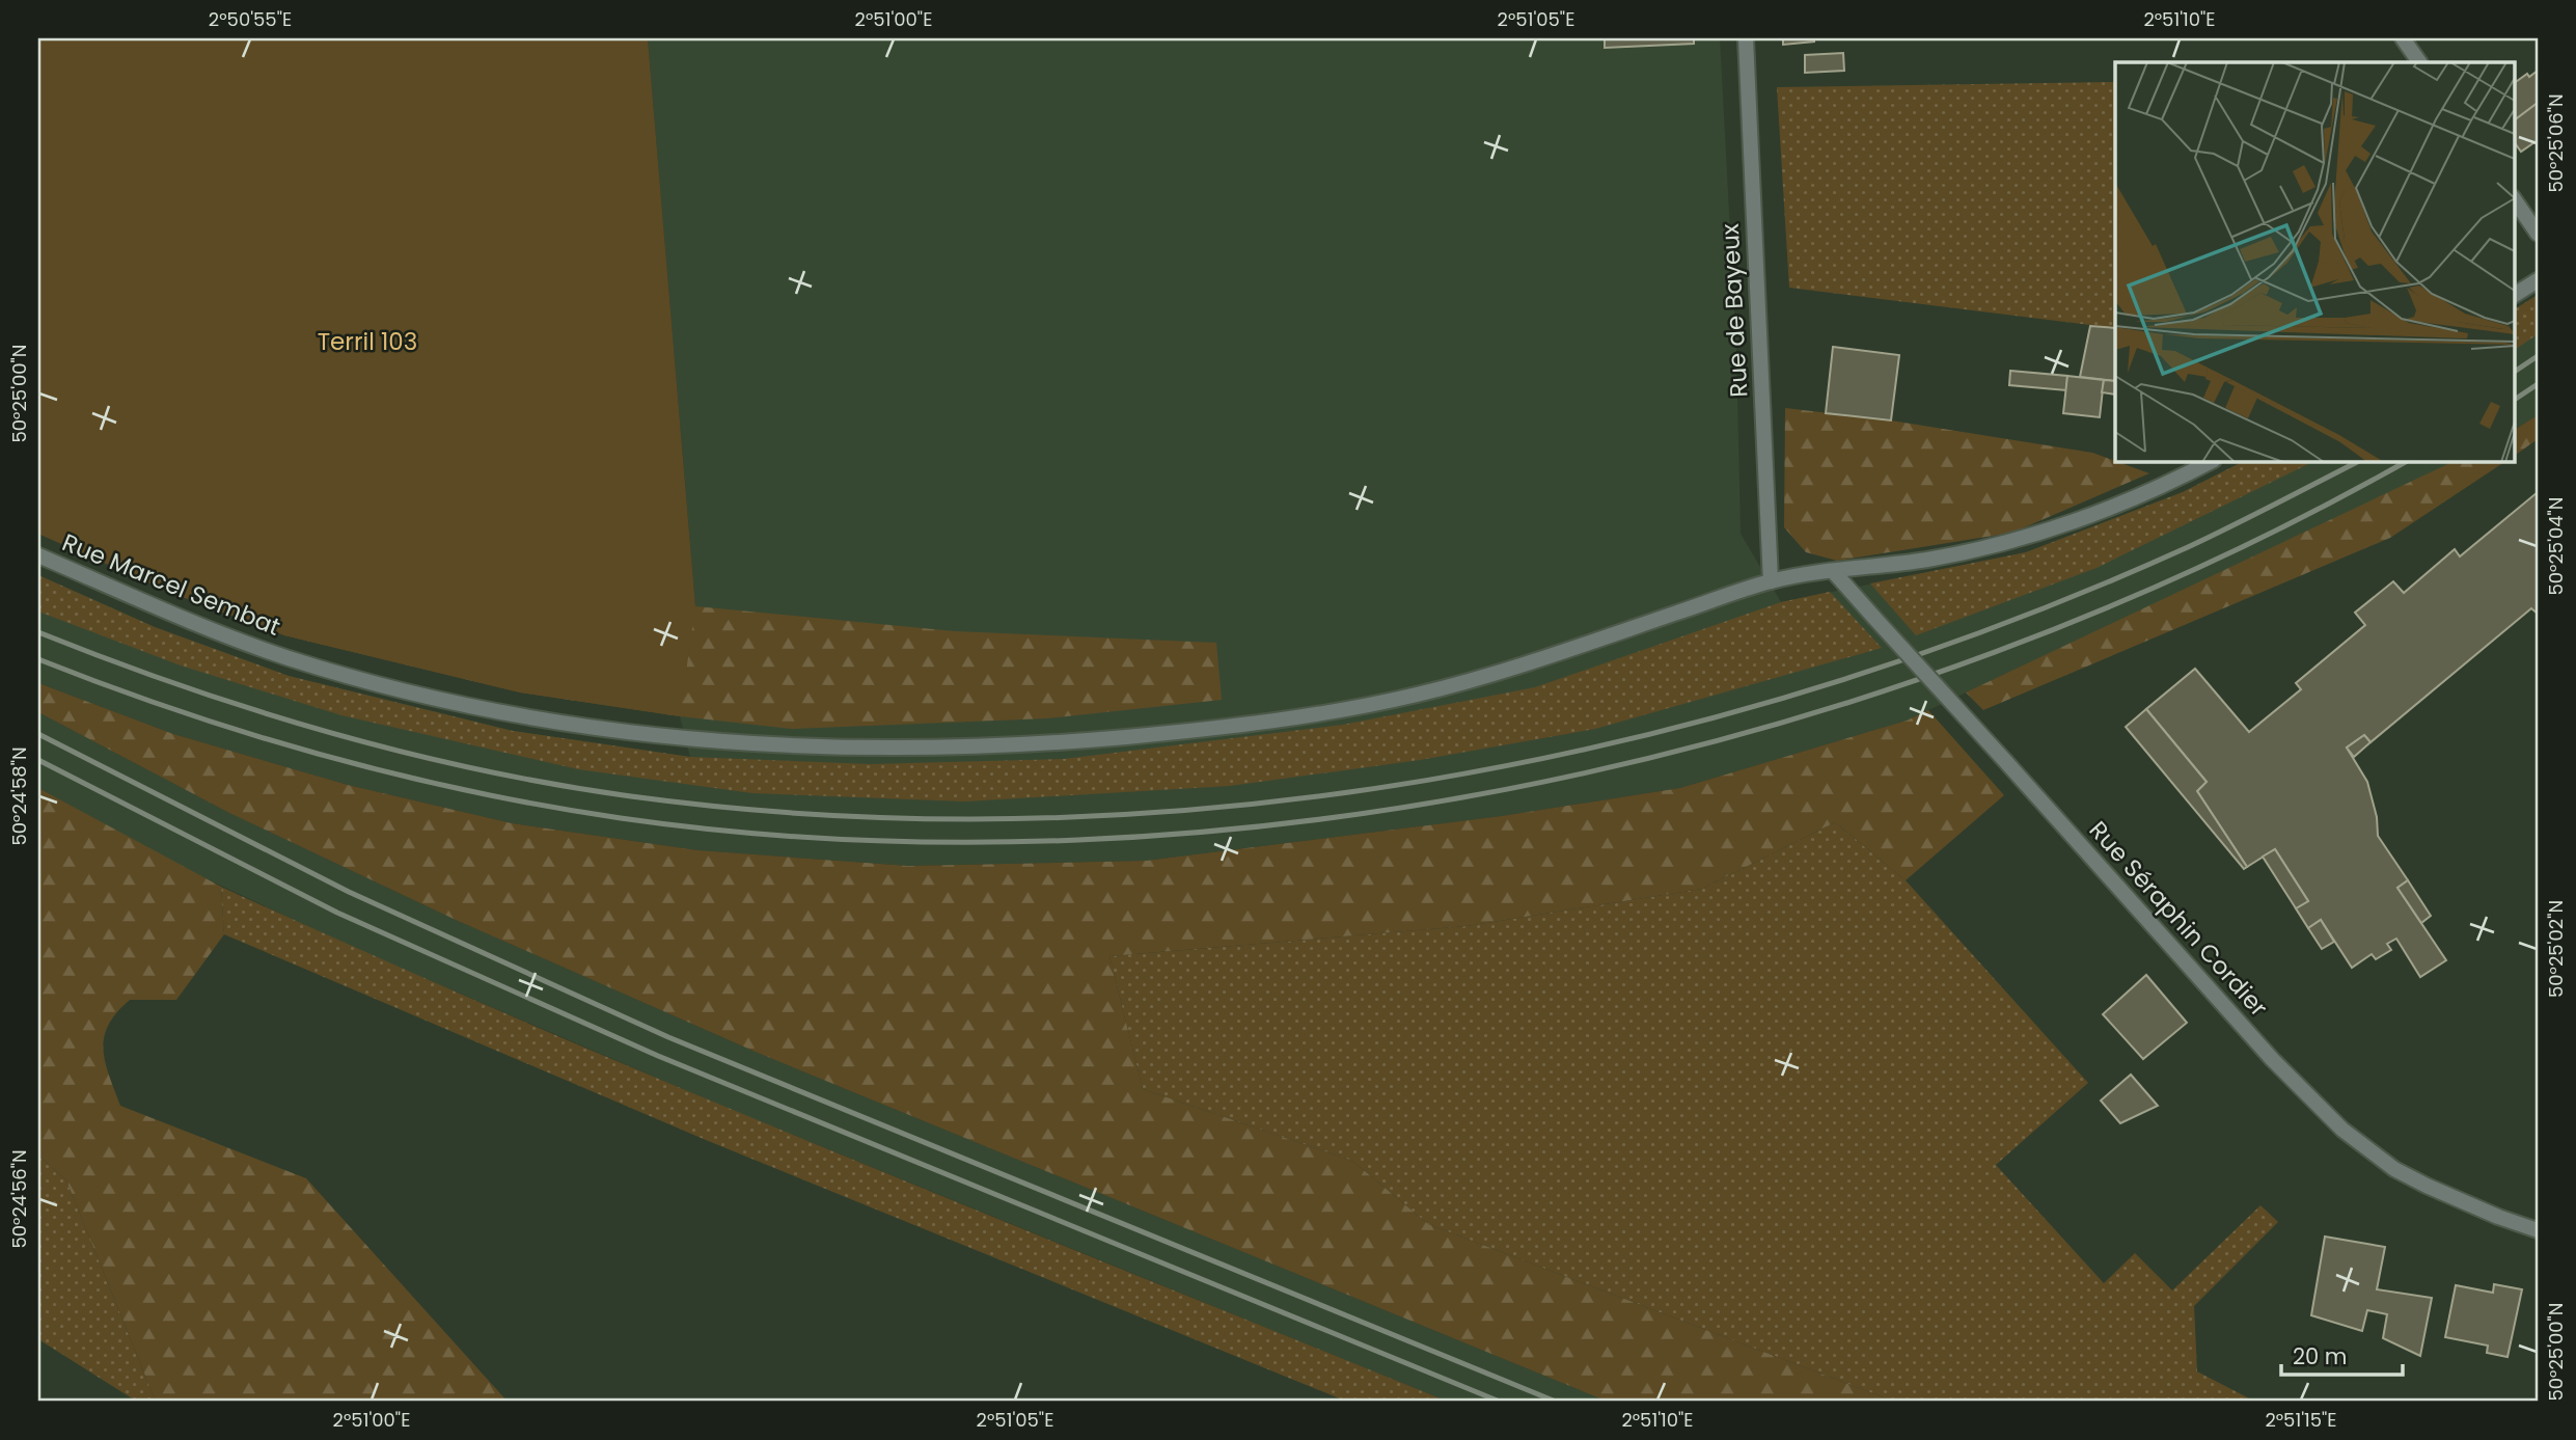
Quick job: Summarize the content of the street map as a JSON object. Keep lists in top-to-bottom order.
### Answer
{
  "streets": {
    "street": ["Rue de Bayeux", "Rue Marcel Sembat", "Rue Séraphin Cordier"]
  },
  "crossings": [
    ["Rue de Bayeux", "Rue Marcel Sembat"],
    ["Rue Marcel Sembat", "Rue Séraphin Cordier"]
  ],
  "parks": ["Terril 103"],
  "scale_bar": "20 m",
  "coordinates": [
    "2°50'55\"E",
    "2°51'00\"E",
    "2°51'05\"E",
    "2°51'10\"E",
    "50°25'06\"N",
    "50°25'00\"N",
    "50°25'04\"N",
    "50°24'58\"N",
    "50°25'02\"N",
    "50°24'56\"N",
    "2°51'15\"E"
  ]
}
